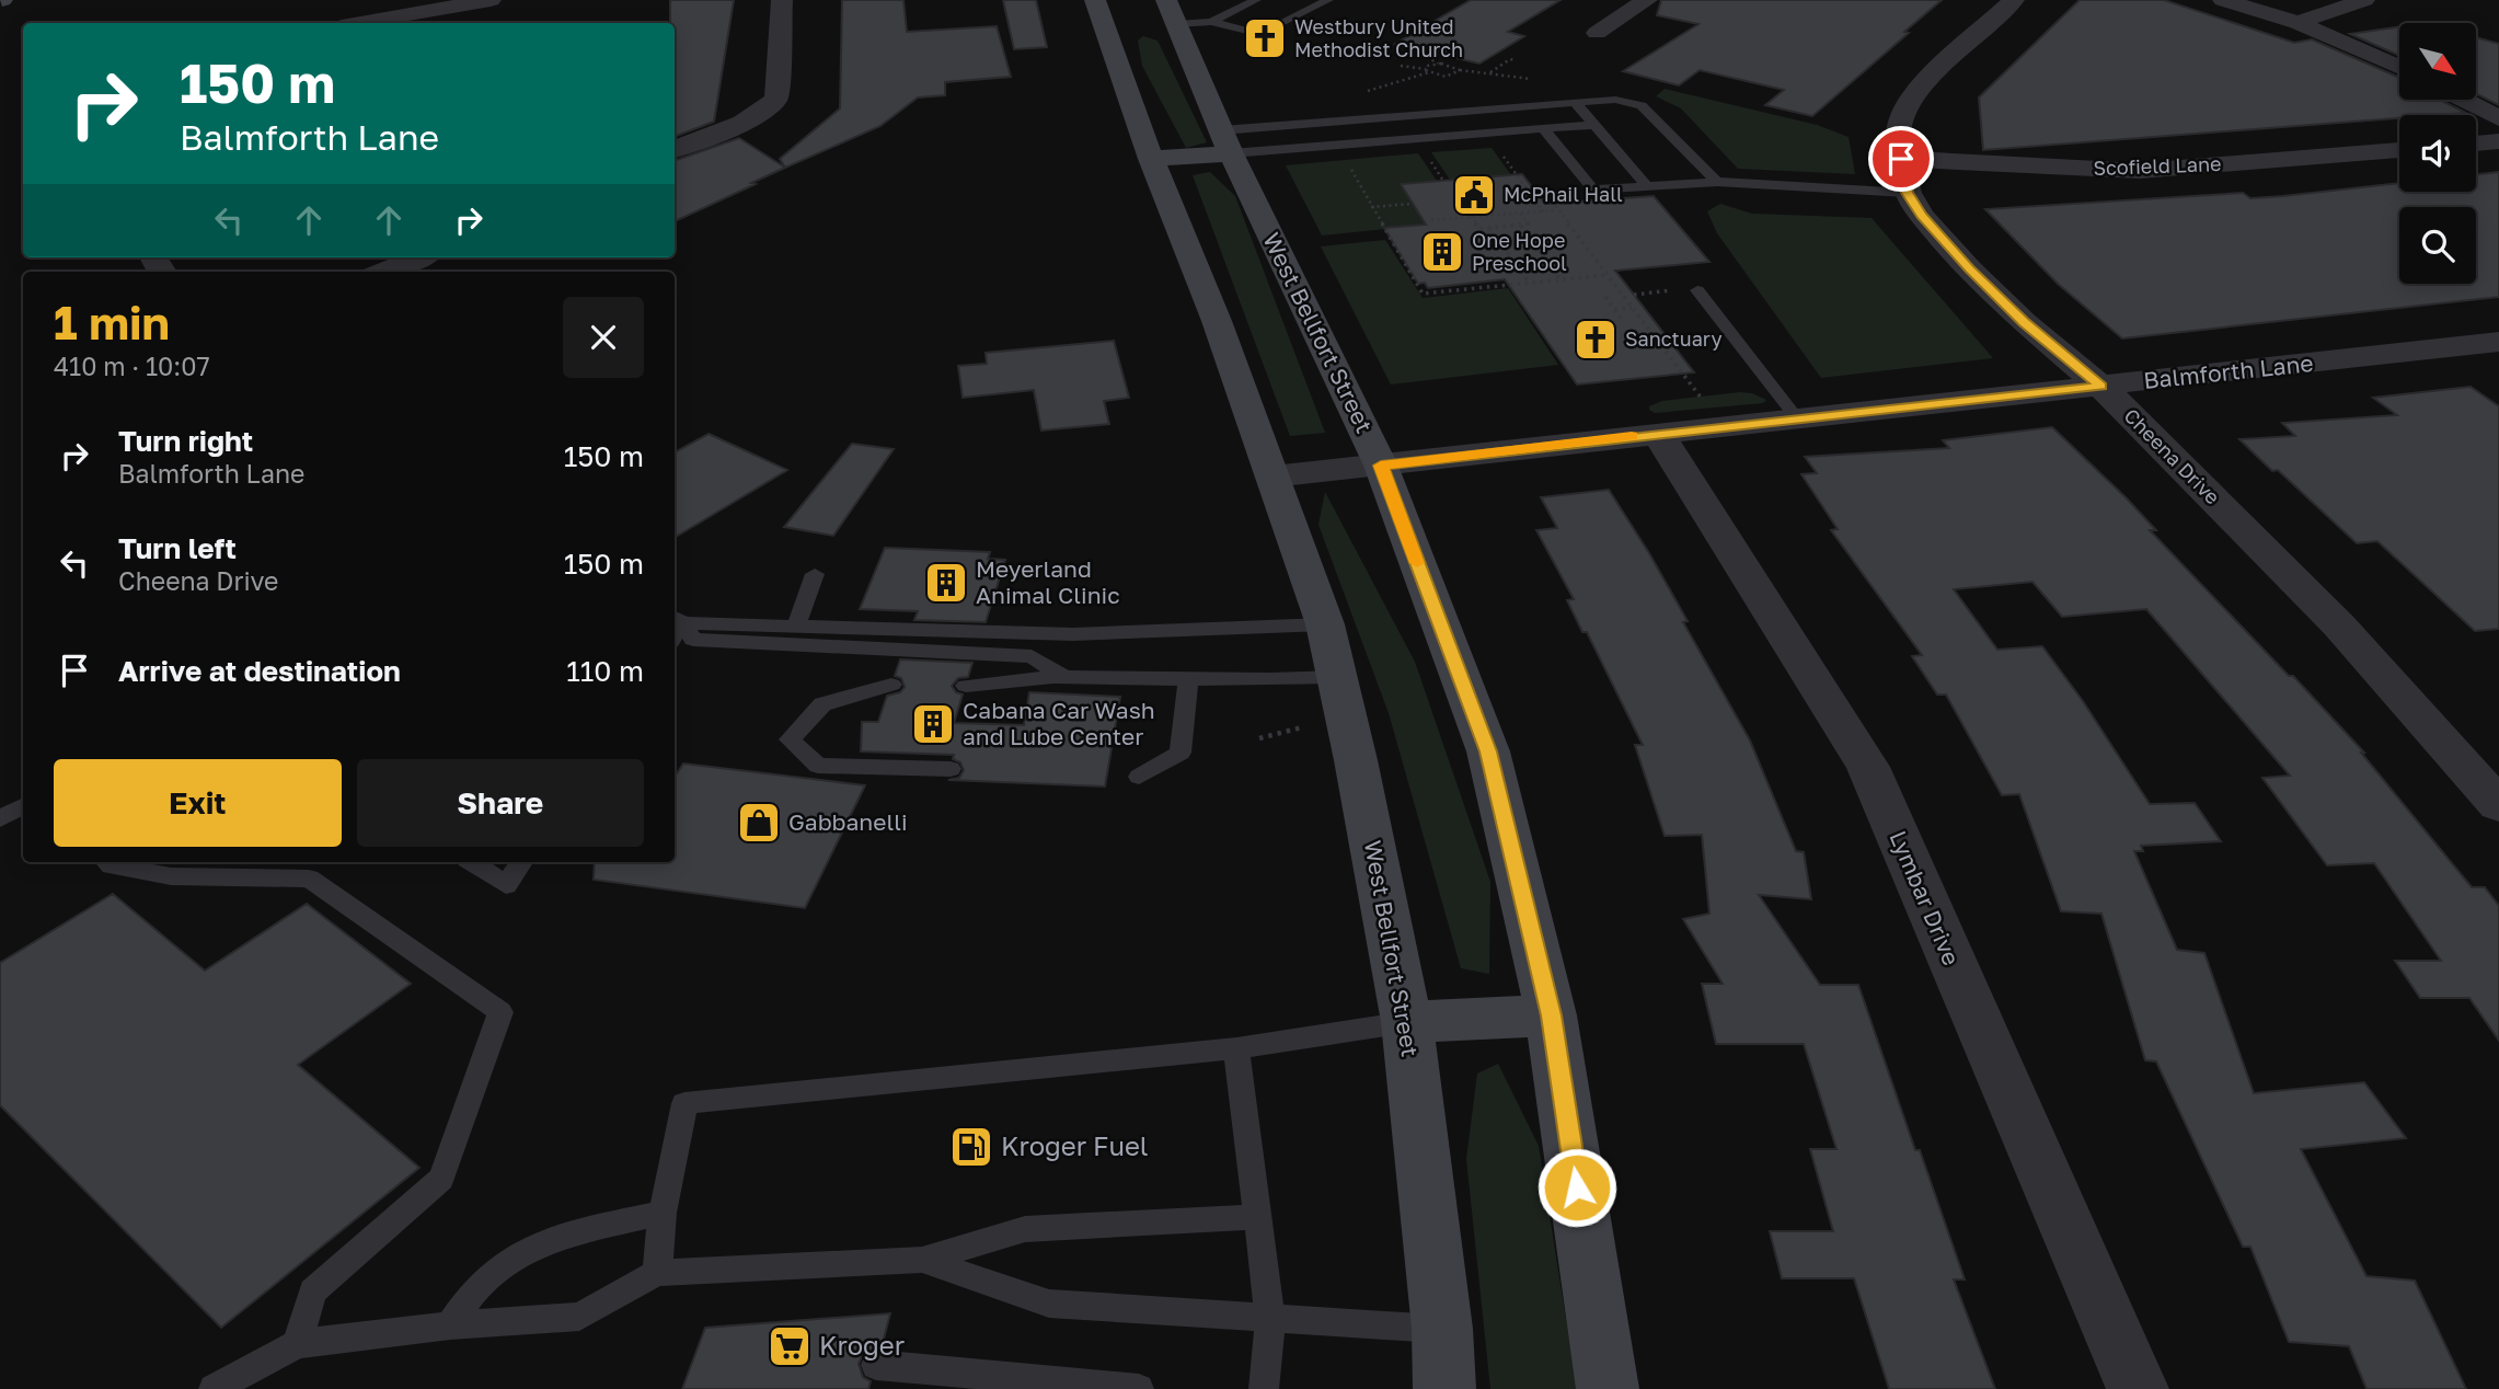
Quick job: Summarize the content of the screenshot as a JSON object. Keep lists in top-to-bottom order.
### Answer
{
  "streets": {
    "main road": ["West Bellfort Street"],
    "street": [
      "Scofield Lane",
      "Balmforth Lane",
      "Cheena Drive",
      "Lymbar Drive"
    ]
  },
  "crossings": [
    ["Scofield Lane", "Cheena Drive"],
    ["West Bellfort Street", "Balmforth Lane"],
    ["Balmforth Lane", "Cheena Drive"],
    ["Balmforth Lane", "Lymbar Drive"]
  ],
  "places": {
    "church": ["Westbury United Methodist Church", "Sanctuary"],
    "public building": ["McPhail Hall"],
    "building": ["One Hope Preschool", "Meyerland Animal Clinic", "Cabana Car Wash and Lube Center"],
    "shop": ["Gabbanelli"],
    "fuel station": ["Kroger Fuel"],
    "supermarket": ["Kroger"]
  },
  "north": "bottom right",
  "page": {
    "turn": ["150 m", "Balmforth Lane"],
    "heading": ["1 min", "410 m · 10:07"],
    "list": [
      {
        "name": "Turn right",
        "note": "Balmforth Lane",
        "value": "150 m"
      },
      {
        "name": "Turn left",
        "note": "Cheena Drive",
        "value": "150 m"
      },
      {
        "name": "Arrive at destination",
        "value": "110 m"
      }
    ],
    "buttons": ["Exit", "Share"]
  }
}
